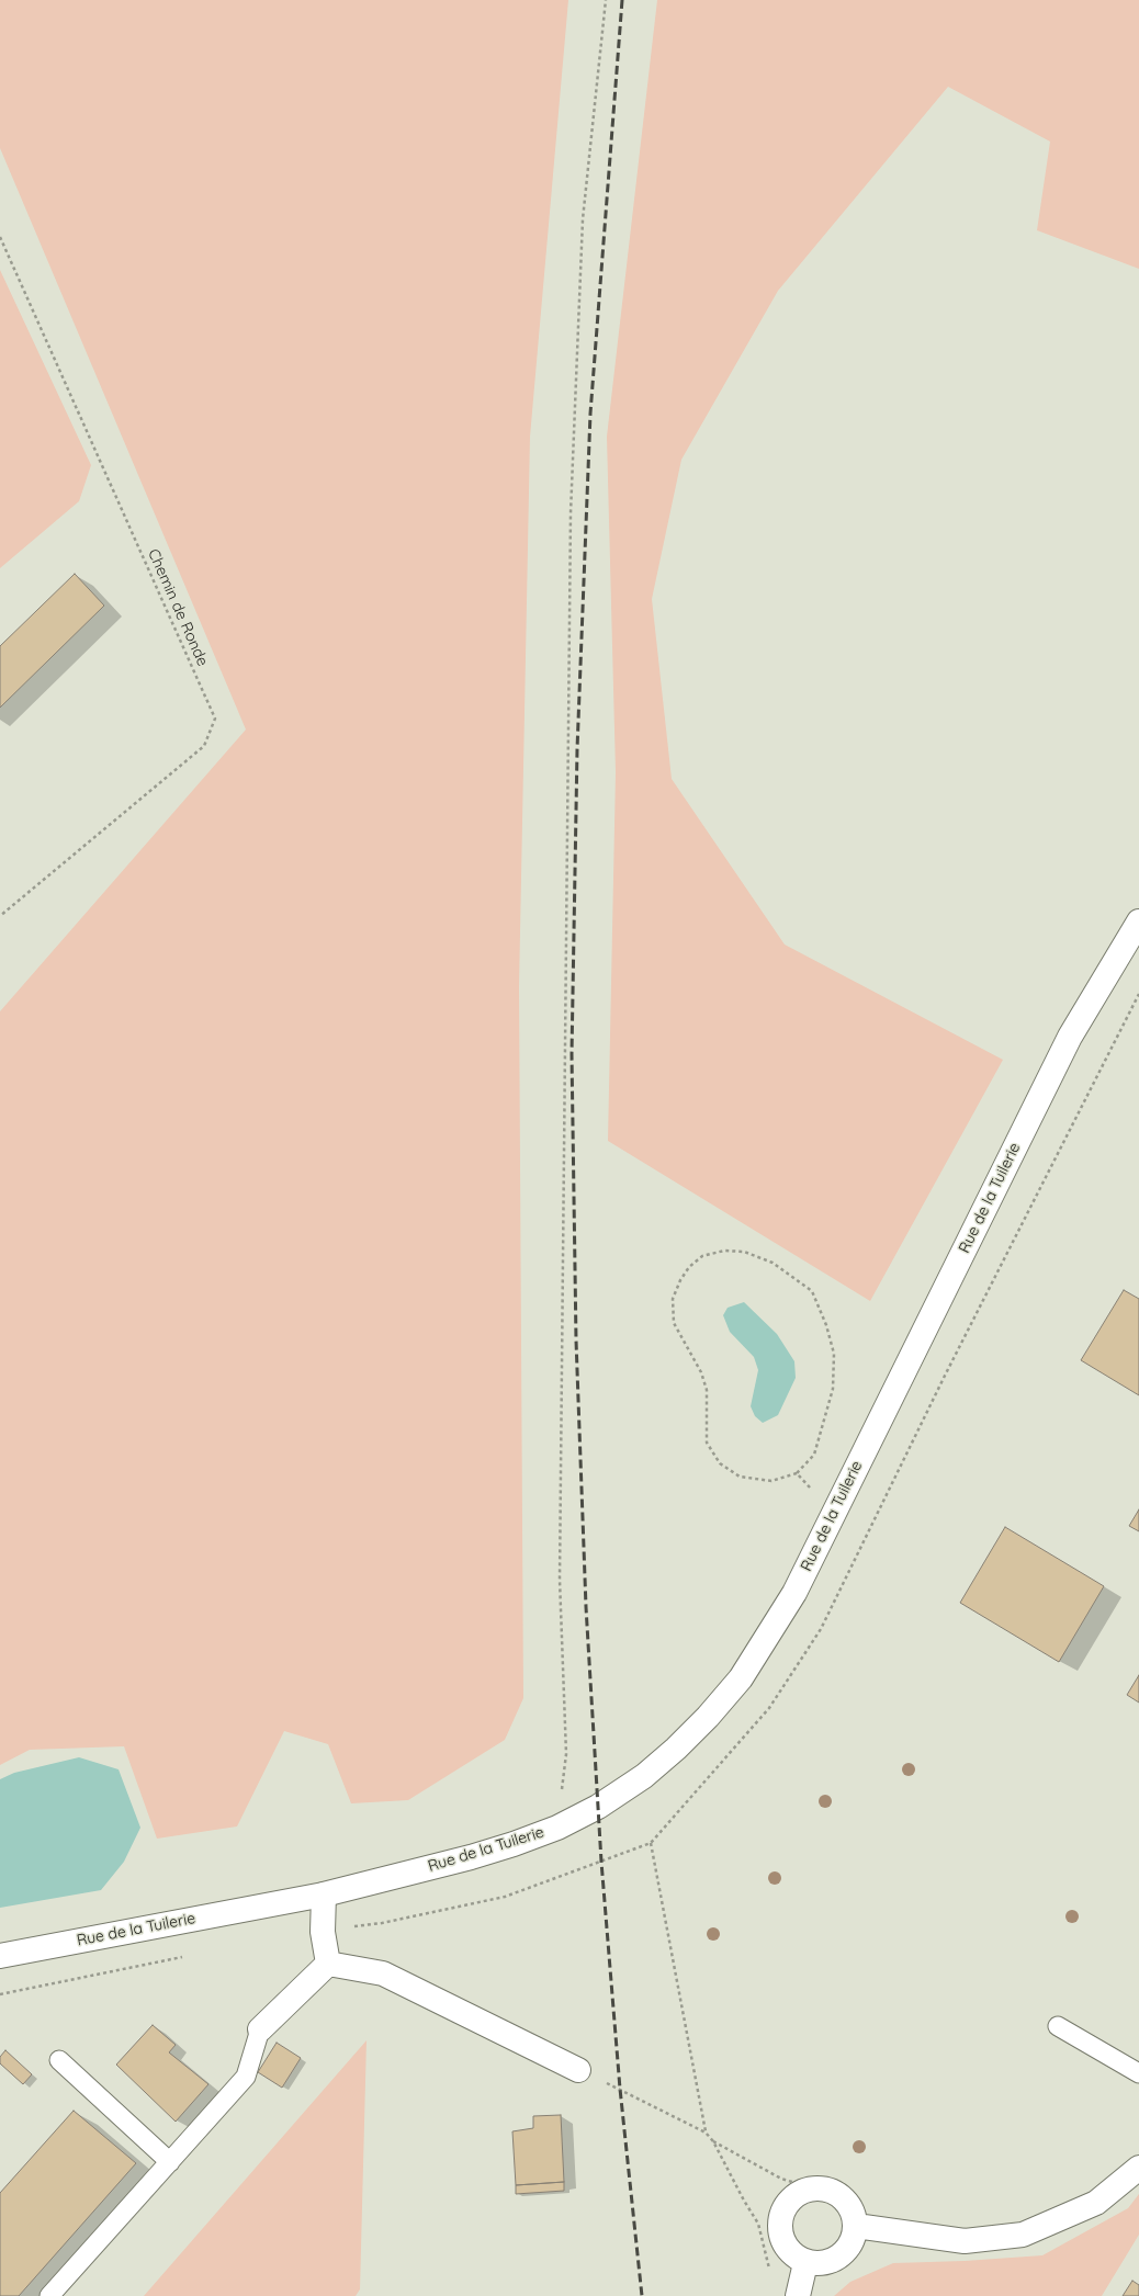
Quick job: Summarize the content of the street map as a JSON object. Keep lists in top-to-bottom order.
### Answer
{
  "streets": {
    "street": ["Rue de la Tuilerie"],
    "path": ["Chemin de Ronde"]
  }
}
